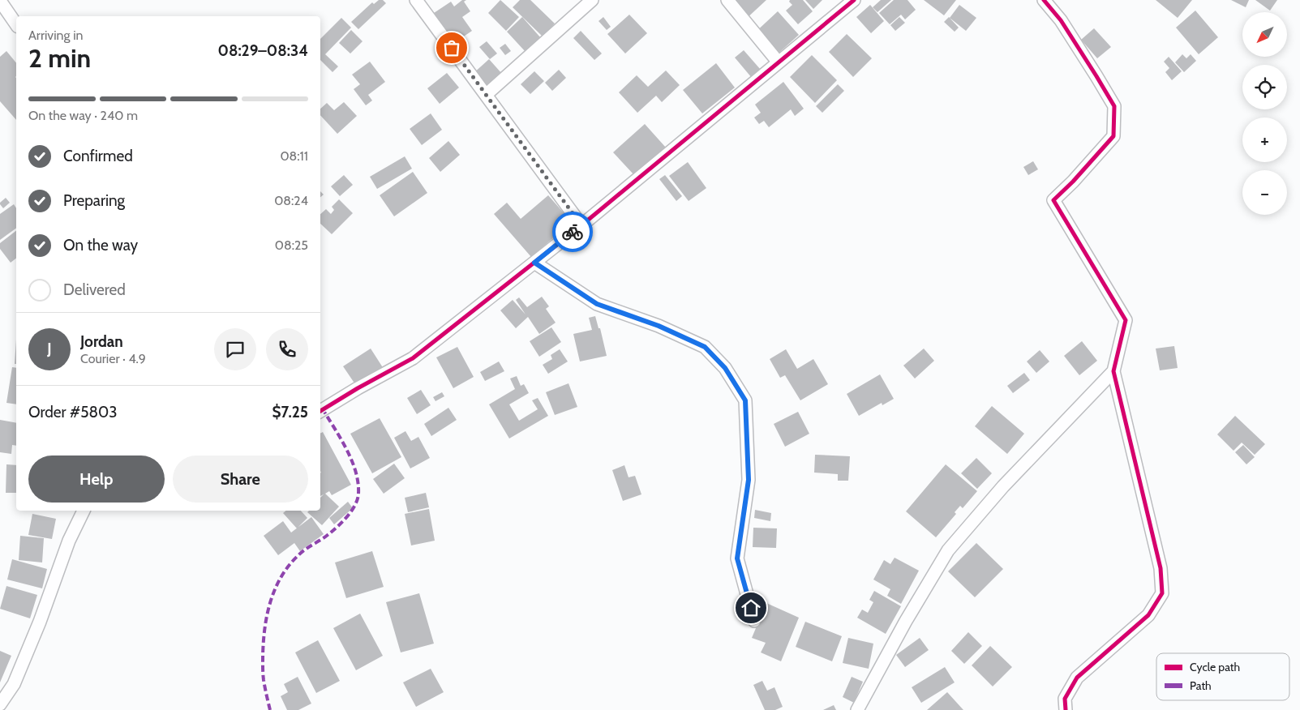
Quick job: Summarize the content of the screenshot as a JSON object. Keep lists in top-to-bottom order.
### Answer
{
  "legend": ["Cycle path", "Path"],
  "north": "bottom left",
  "page": {
    "map_buttons": ["+", "−"],
    "heading": ["2 min", "Arriving in", "08:29–08:34"],
    "panel": [
      "Jordan",
      "Courier · 4.9",
      "Order #5803",
      "$7.25"
    ],
    "bar": "On the way · 240 m",
    "list": [
      ["Confirmed", "08:11"],
      ["Preparing", "08:24"],
      ["On the way", "08:25"],
      "Delivered"
    ],
    "round": "J",
    "buttons": ["Help", "Share"]
  }
}
